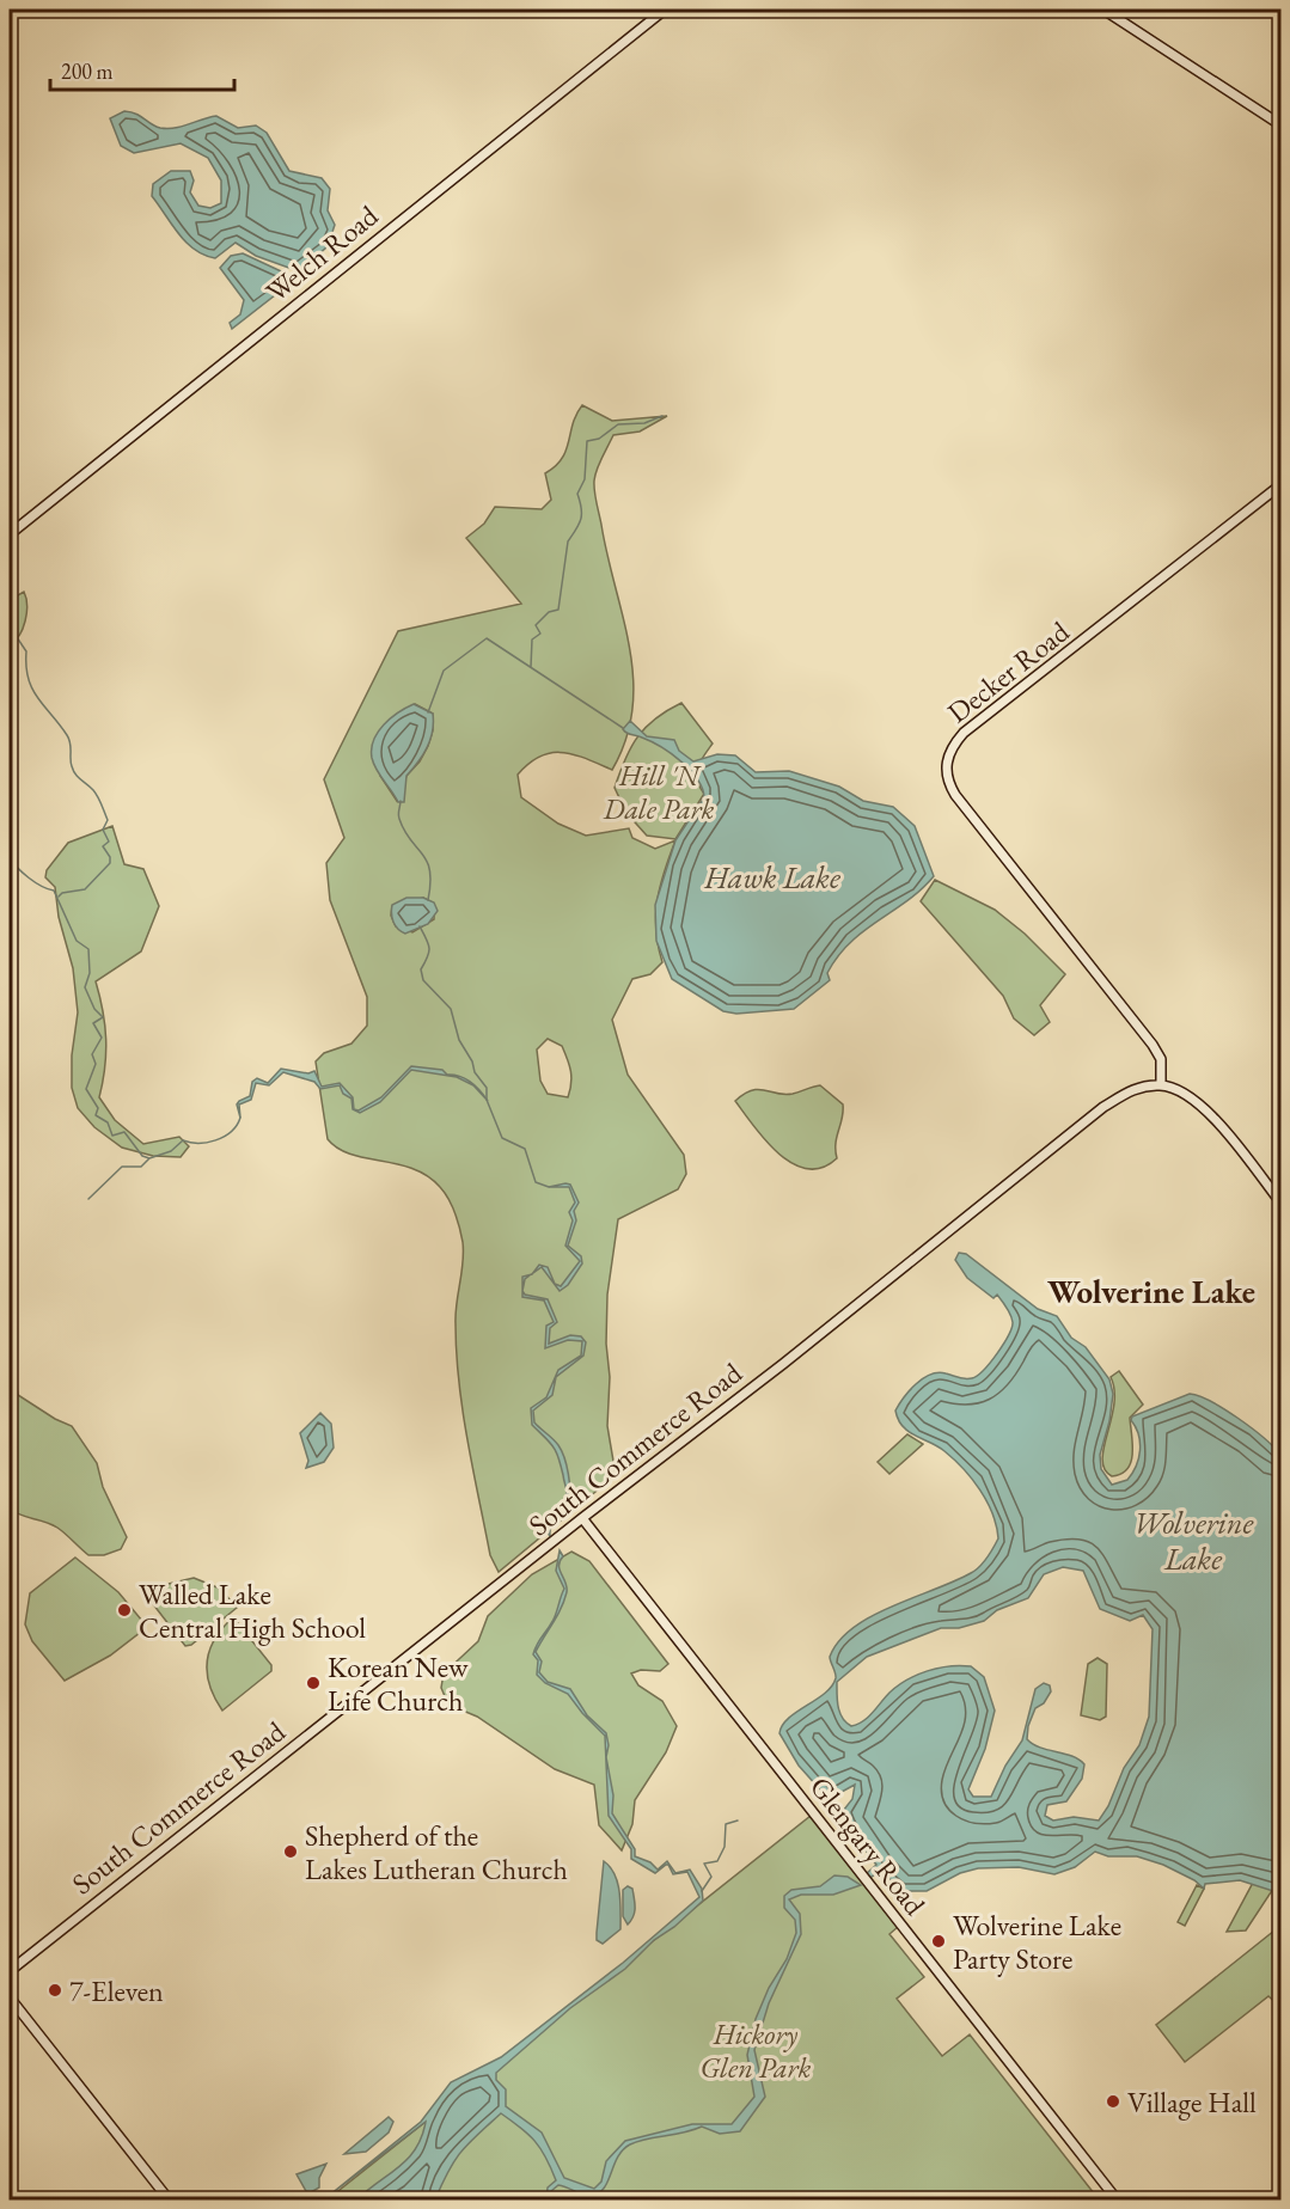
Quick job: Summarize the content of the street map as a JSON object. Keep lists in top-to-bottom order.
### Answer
{
  "streets": {
    "street": [
      "Welch Road",
      "Decker Road",
      "South Commerce Road",
      "Glengary Road"
    ]
  },
  "crossings": [
    ["Decker Road", "South Commerce Road"],
    ["South Commerce Road", "Glengary Road"]
  ],
  "districts": ["Wolverine Lake"],
  "water": ["Hawk Lake", "Wolverine Lake"],
  "parks": ["Hill 'N Dale Park", "Hickory Glen Park"],
  "places": [
    "Walled Lake Central High School",
    "Korean New Life Church",
    "Shepherd of the Lakes Lutheran Church",
    "Wolverine Lake Party Store",
    "7-Eleven",
    "Village Hall"
  ],
  "scale_bar": "200 m"
}
